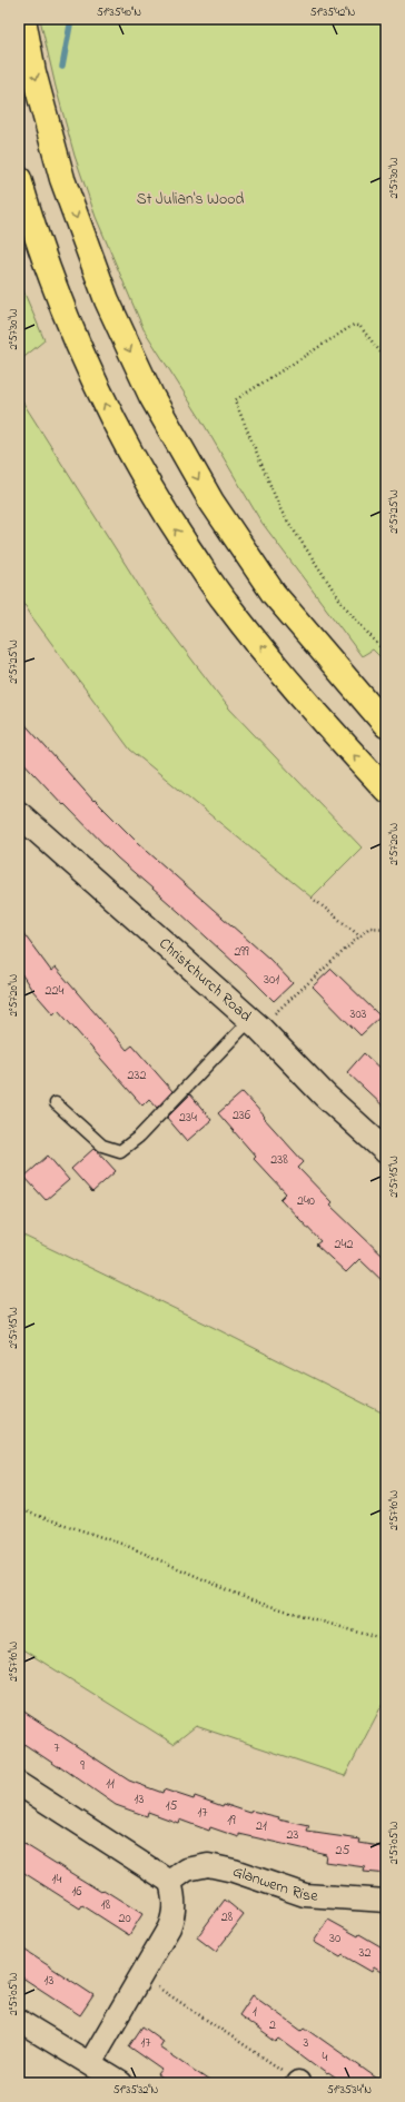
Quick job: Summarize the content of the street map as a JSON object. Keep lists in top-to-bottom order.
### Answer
{
  "streets": {
    "street": ["Christchurch Road", "Glanwern Rise"]
  },
  "parks": ["St Julian's Wood"],
  "house_numbers": [
    "299",
    "301",
    "224",
    "303",
    "232",
    "236",
    "234",
    "238",
    "240",
    "242",
    "7",
    "9",
    "11",
    "13",
    "15",
    "17",
    "19",
    "21",
    "23",
    "25",
    "14",
    "16",
    "18",
    "28",
    "20",
    "30",
    "32",
    "13",
    "1",
    "2",
    "17",
    "3",
    "4"
  ],
  "coordinates": [
    "51°35'40\"N",
    "51°35'42\"N",
    "2°57'30\"W",
    "2°57'25\"W",
    "2°57'20\"W",
    "2°57'15\"W",
    "2°57'10\"W",
    "2°57'05\"W",
    "51°35'32\"N",
    "51°35'34\"N"
  ]
}
